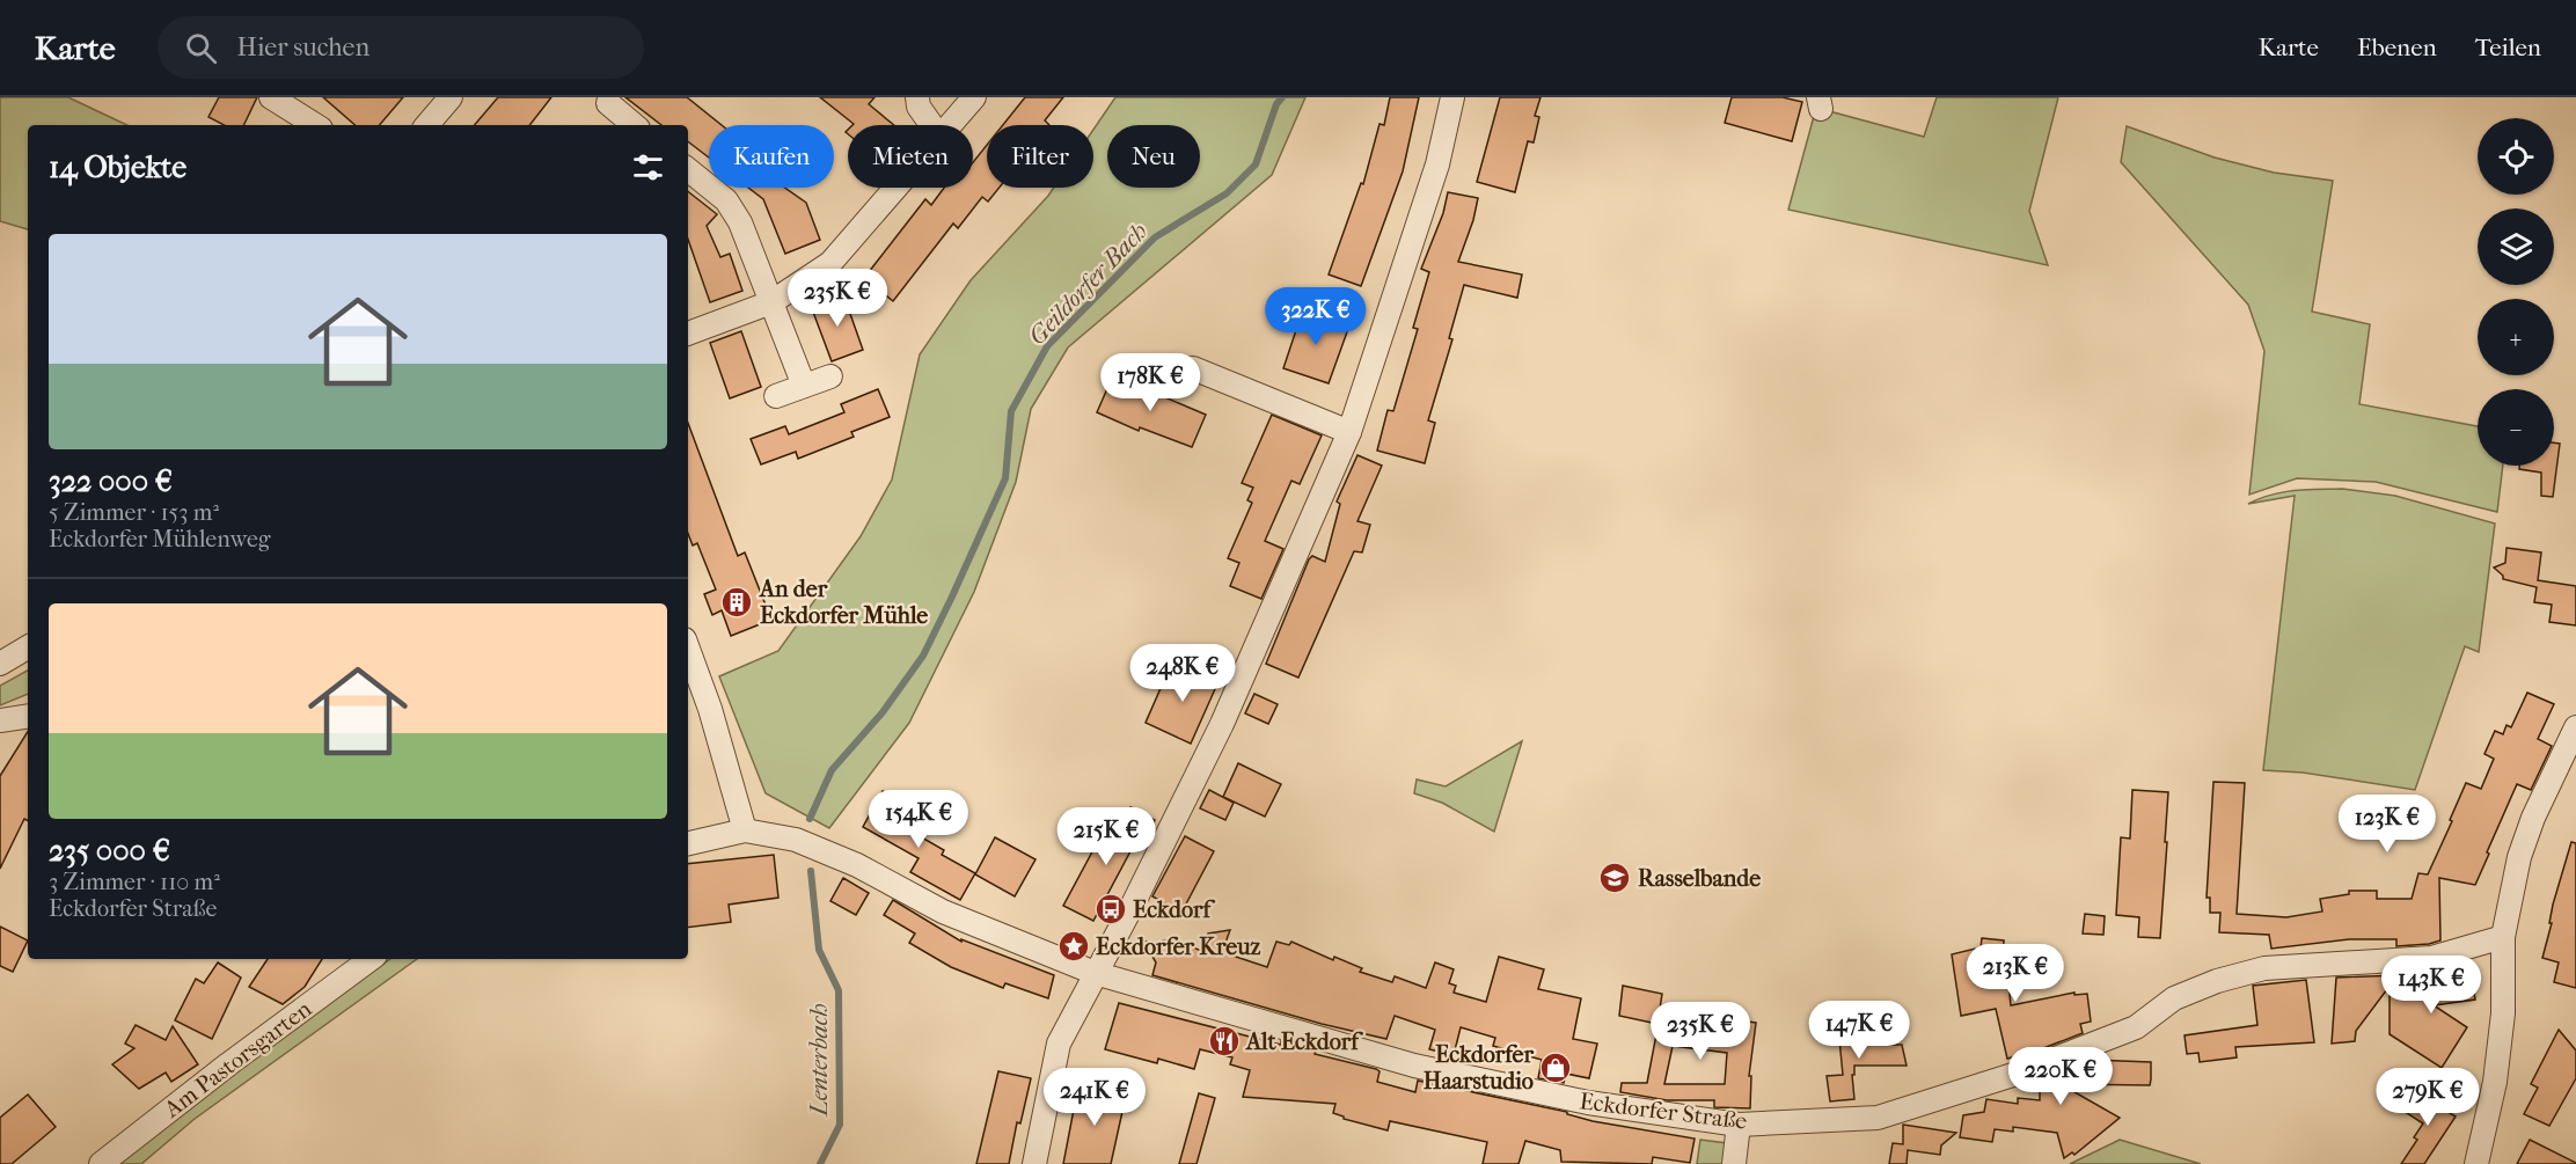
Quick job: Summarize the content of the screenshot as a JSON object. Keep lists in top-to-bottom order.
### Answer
{
  "streets": {
    "street": ["Am Pastorsgarten", "Eckdorfer Straße"]
  },
  "water": ["Geildorfer Bach", "Lenterbach"],
  "places": {
    "building": ["An der Eckdorfer Mühle"],
    "school or university": ["Rasselbande"],
    "bus stop": ["Eckdorf"],
    "place": ["Eckdorfer Kreuz"],
    "restaurant": ["Alt Eckdorf"],
    "shop": ["Eckdorfer Haarstudio"]
  },
  "page": {
    "header": "Karte",
    "search": "Hier suchen",
    "nav": ["Karte", "Ebenen", "Teilen"],
    "map_buttons": ["+", "−"],
    "chip": [
      "Kaufen",
      "Mieten",
      "Filter",
      "Neu"
    ],
    "heading": "14 Objekte",
    "list": [
      {
        "name": "322 000 €",
        "note": "5 Zimmer · 153 m² · Eckdorfer Mühlenweg"
      },
      {
        "name": "235 000 €",
        "note": "3 Zimmer · 110 m² · Eckdorfer Straße"
      }
    ],
    "price": [
      "235K €",
      "322K €",
      "178K €",
      "248K €",
      "154K €",
      "123K €",
      "215K €",
      "213K €",
      "143K €",
      "147K €",
      "235K €",
      "220K €",
      "241K €",
      "279K €"
    ]
  }
}
